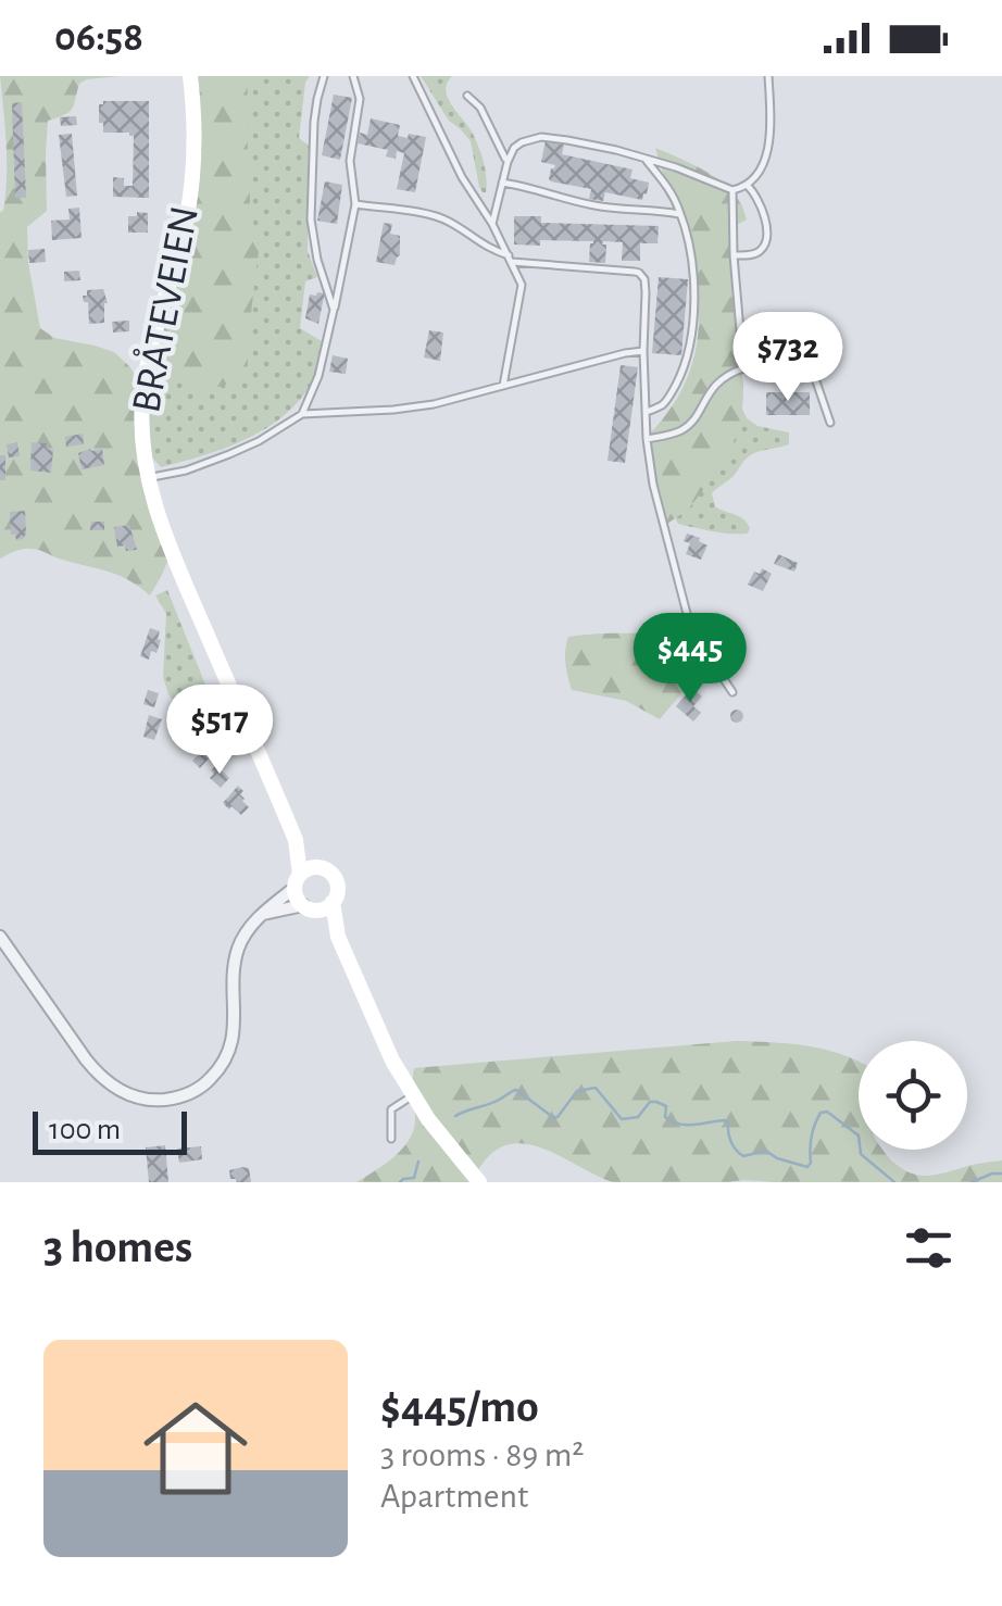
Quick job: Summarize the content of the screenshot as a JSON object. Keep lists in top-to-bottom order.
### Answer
{
  "streets": {
    "main road": ["BRÅTEVEIEN"]
  },
  "scale_bar": "100 m",
  "page": {
    "status": "06:58",
    "price": ["$732", "$445", "$517"],
    "scale": "100 m",
    "heading": "3 homes",
    "list": [
      {
        "name": "$445/mo",
        "note": "3 rooms · 89 m² · Apartment"
      }
    ]
  }
}
